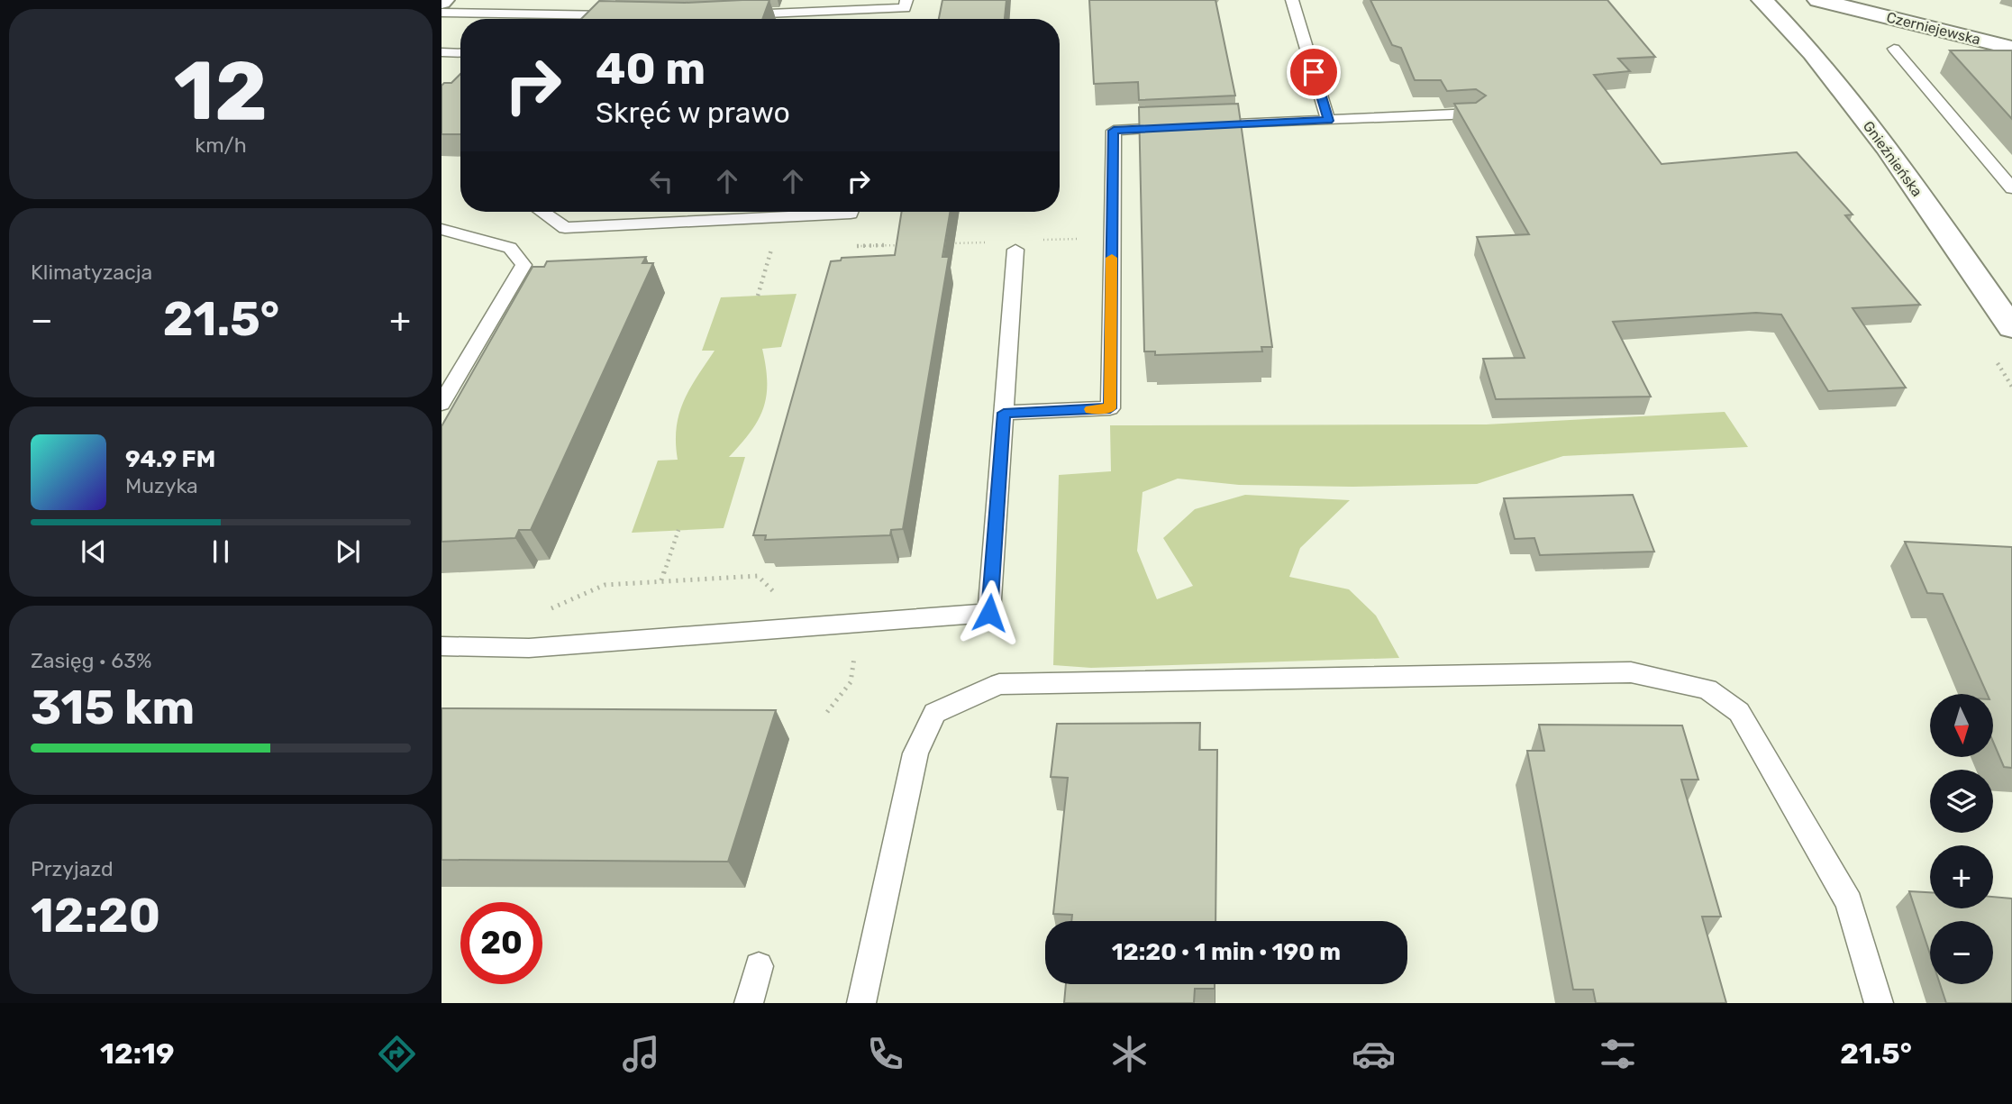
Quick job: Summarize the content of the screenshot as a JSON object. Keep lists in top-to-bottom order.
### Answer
{
  "streets": {
    "street": ["Czerniejewska", "Gnieźnieńska"]
  },
  "north": "bottom",
  "page": {
    "tile": [
      ["12", "km/h"],
      "Klimatyzacja",
      ["Zasięg · 63%", "315 km"],
      ["Przyjazd", "12:20"]
    ],
    "turn": ["40 m", "Skręć w prawo"],
    "heat": ["−", "21.5°", "+"],
    "song": ["94.9 FM", "Muzyka"],
    "map_buttons": ["+", "−"],
    "limit": "20",
    "trip": "12:20 · 1 min · 190 m",
    "tabs": ["12:19", "21.5°"]
  }
}
